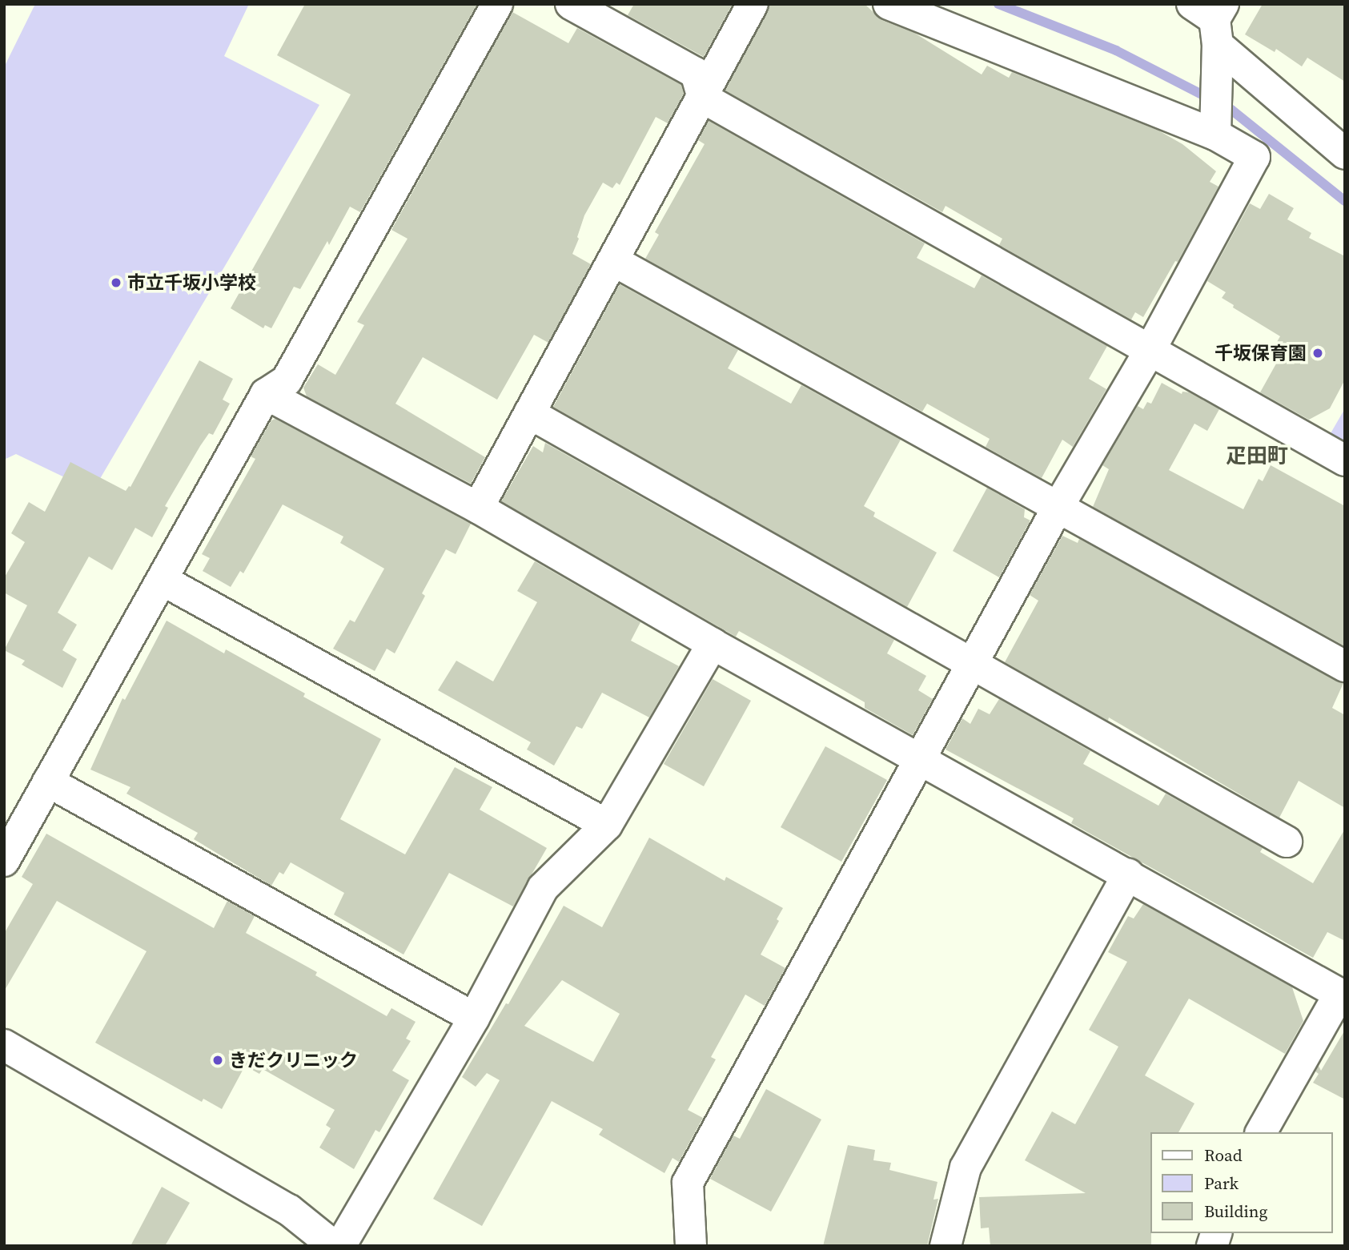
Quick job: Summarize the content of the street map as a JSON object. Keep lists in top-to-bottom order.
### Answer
{
  "districts": ["疋田町"],
  "places": ["市立千坂小学校", "千坂保育園", "きだクリニック"],
  "legend": ["Road", "Park", "Building"]
}
